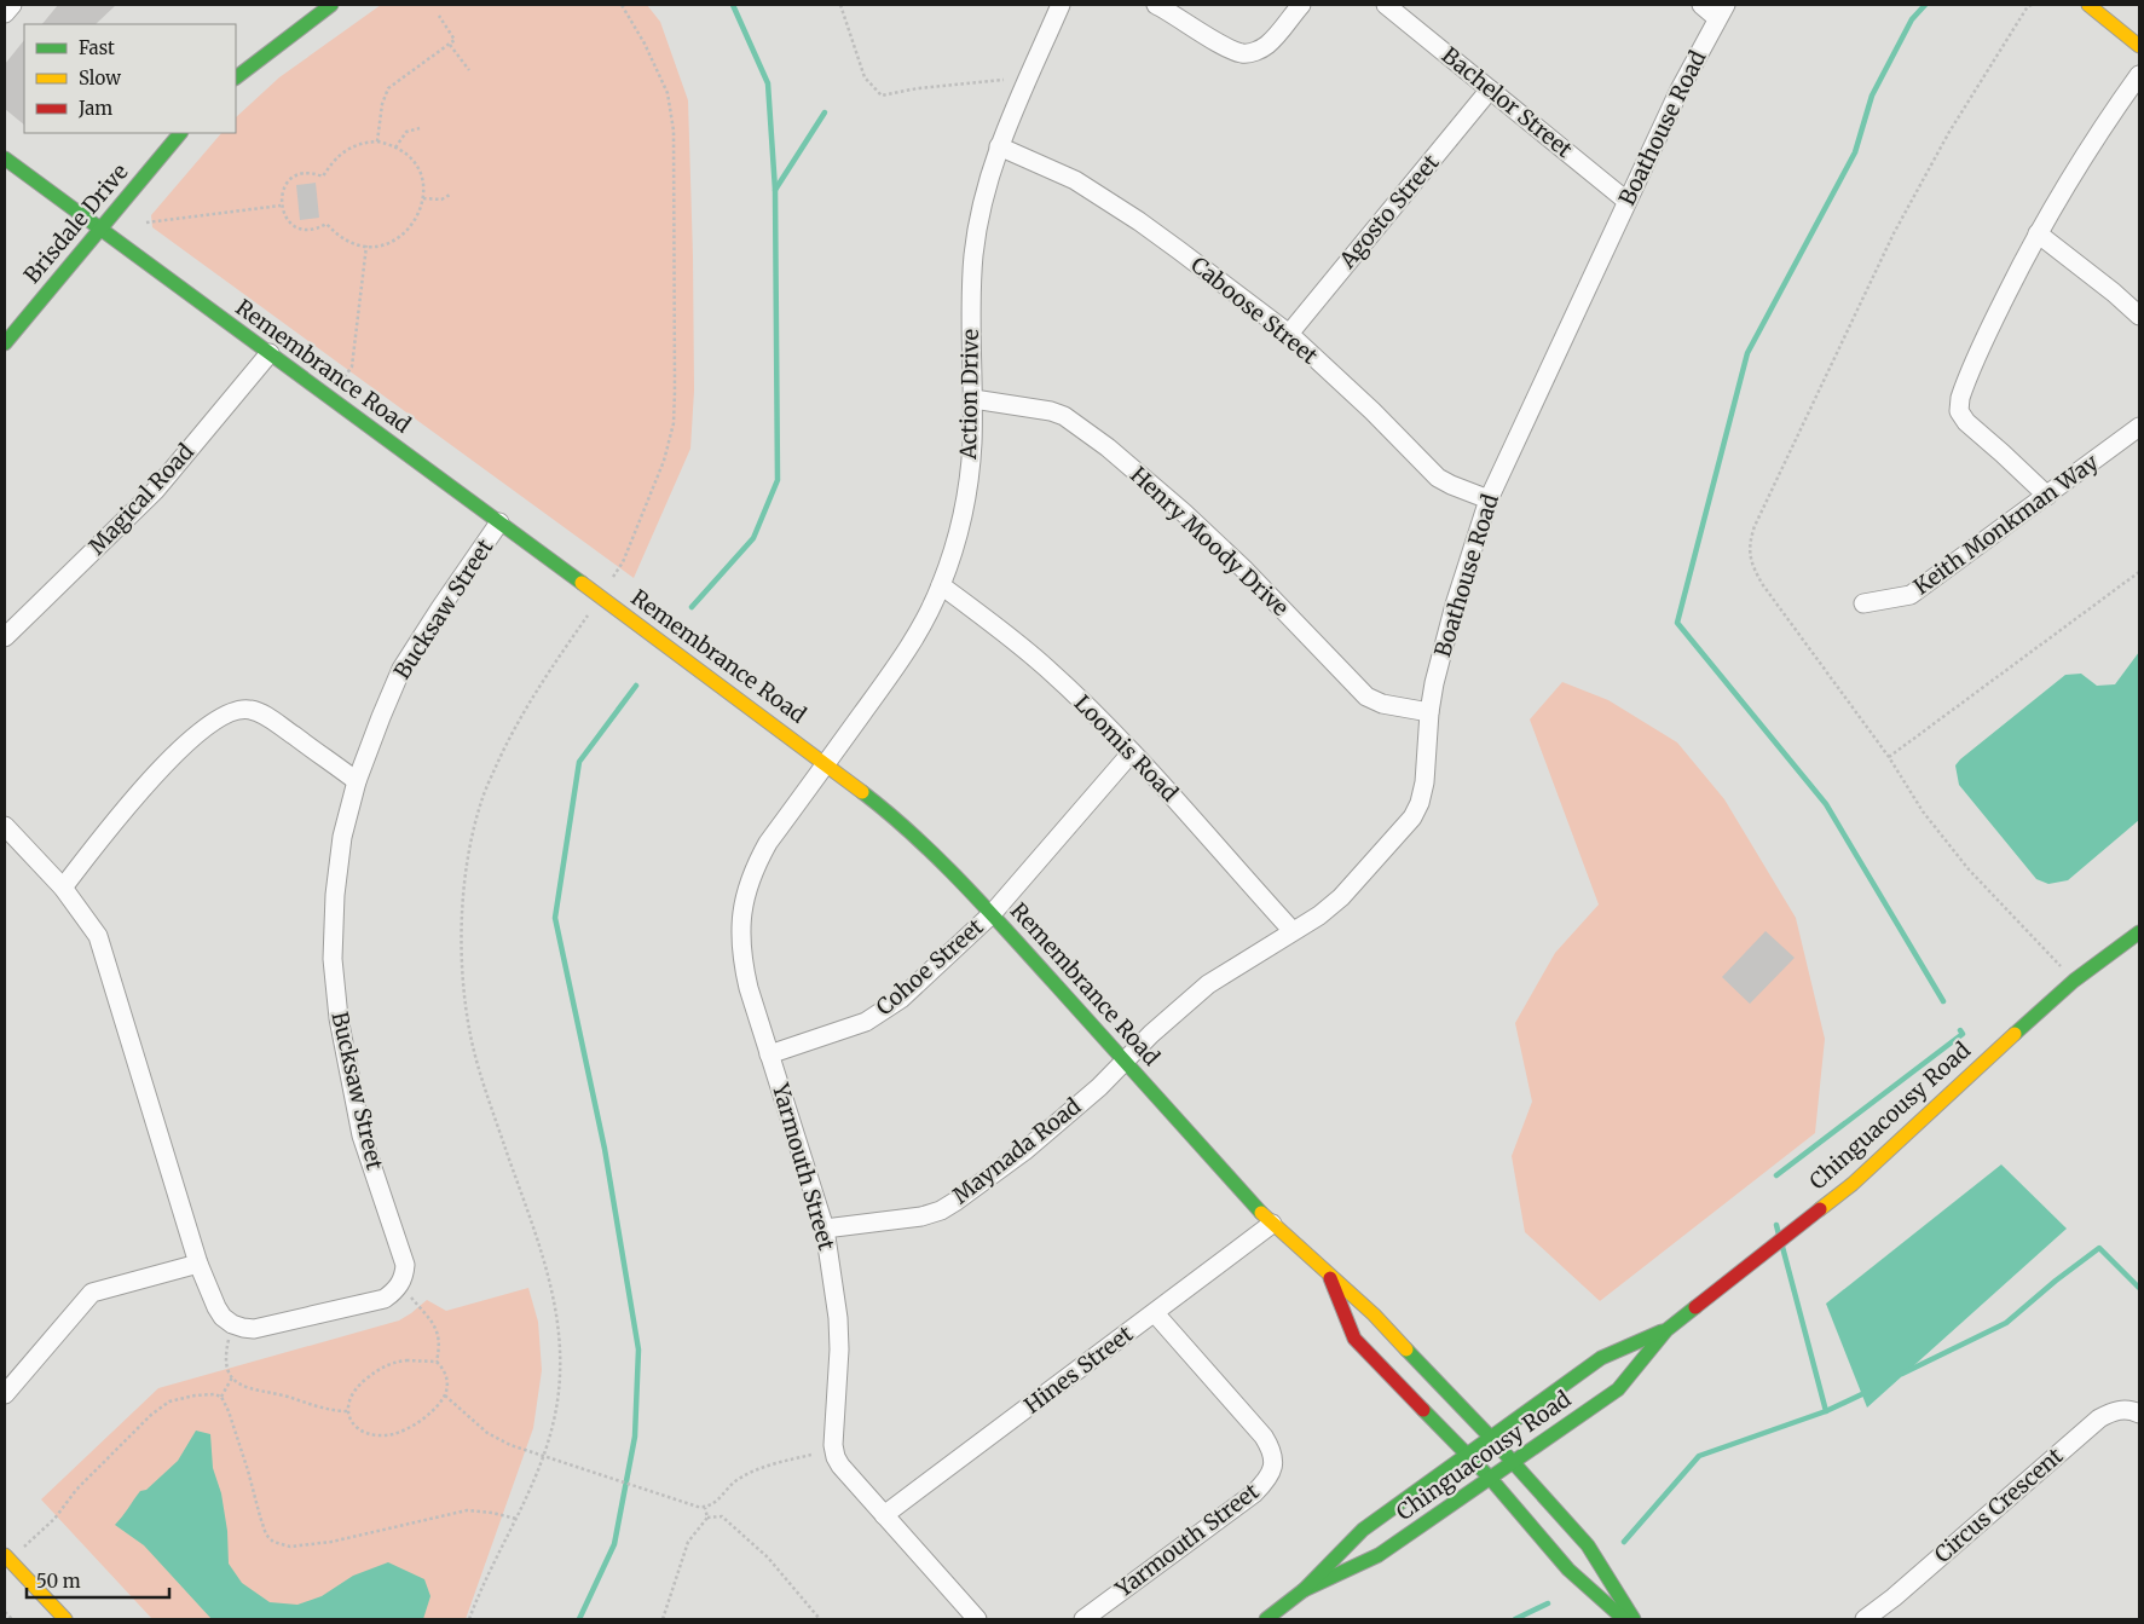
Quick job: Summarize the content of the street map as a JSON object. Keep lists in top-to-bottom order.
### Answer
{
  "streets": {
    "street": [
      "Bachelor Street",
      "Boathouse Road",
      "Agosto Street",
      "Brisdale Drive",
      "Caboose Street",
      "Remembrance Road",
      "Action Drive",
      "Magical Road",
      "Keith Monkman Way",
      "Henry Moody Drive",
      "Bucksaw Street",
      "Loomis Road",
      "Cohoe Street",
      "Chinguacousy Road",
      "Maynada Road",
      "Yarmouth Street",
      "Hines Street",
      "Circus Crescent"
    ]
  },
  "crossings": [
    ["Bachelor Street", "Boathouse Road"],
    ["Bachelor Street", "Agosto Street"],
    ["Boathouse Road", "Caboose Street"],
    ["Boathouse Road", "Remembrance Road"],
    ["Boathouse Road", "Henry Moody Drive"],
    ["Boathouse Road", "Loomis Road"],
    ["Boathouse Road", "Maynada Road"],
    ["Agosto Street", "Caboose Street"],
    ["Brisdale Drive", "Remembrance Road"],
    ["Caboose Street", "Action Drive"],
    ["Remembrance Road", "Action Drive"],
    ["Remembrance Road", "Magical Road"],
    ["Remembrance Road", "Bucksaw Street"],
    ["Remembrance Road", "Cohoe Street"],
    ["Remembrance Road", "Chinguacousy Road"],
    ["Remembrance Road", "Maynada Road"],
    ["Remembrance Road", "Yarmouth Street"],
    ["Remembrance Road", "Hines Street"],
    ["Action Drive", "Henry Moody Drive"],
    ["Action Drive", "Loomis Road"],
    ["Action Drive", "Yarmouth Street"],
    ["Loomis Road", "Cohoe Street"],
    ["Cohoe Street", "Yarmouth Street"],
    ["Maynada Road", "Yarmouth Street"],
    ["Yarmouth Street", "Hines Street"]
  ],
  "legend": ["Fast", "Slow", "Jam"],
  "scale_bar": "50 m"
}
